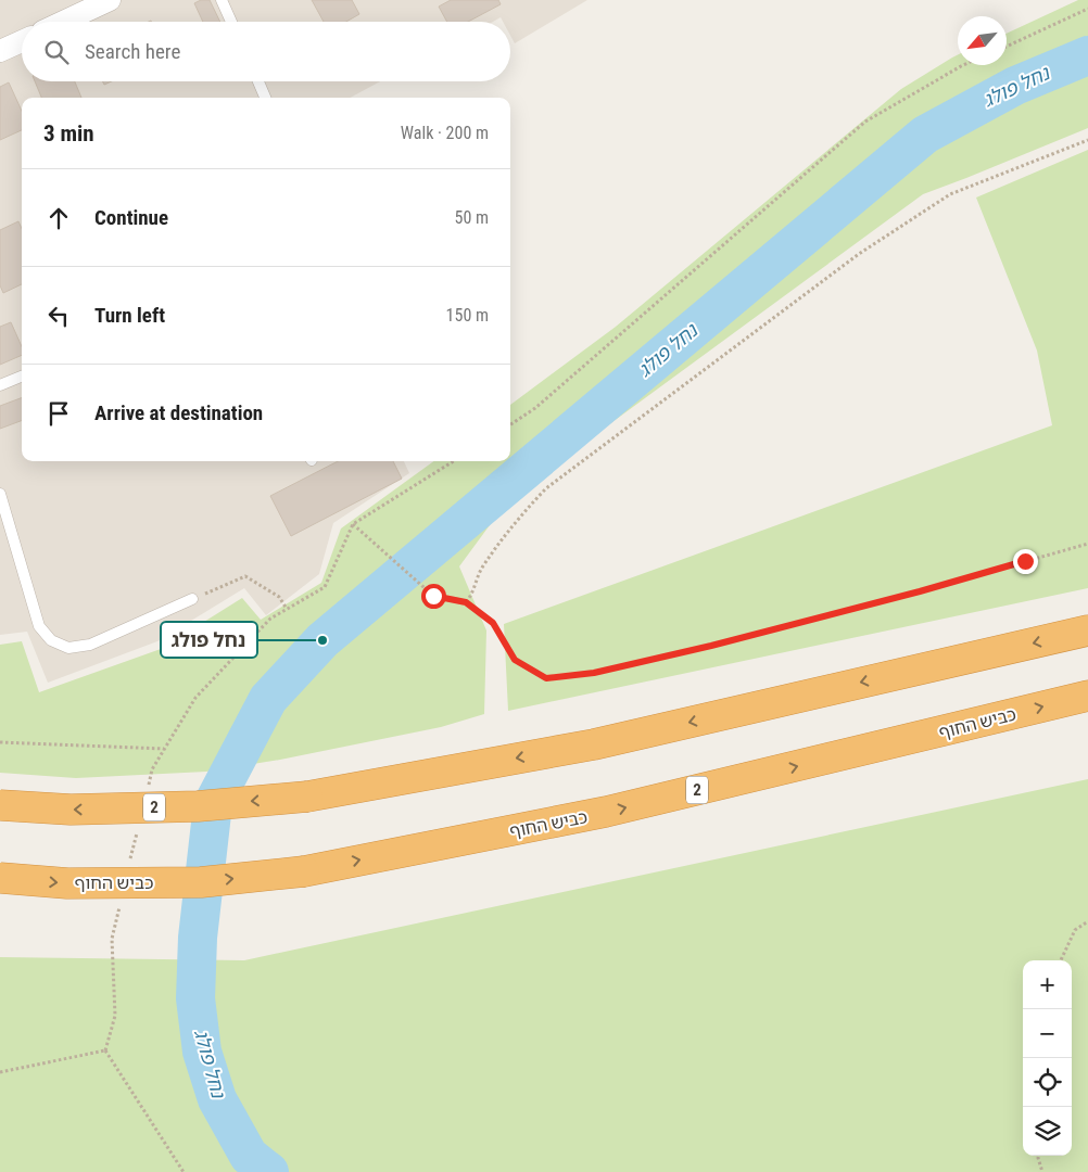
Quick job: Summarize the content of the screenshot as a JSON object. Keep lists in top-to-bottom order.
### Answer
{
  "streets": {
    "highway": ["כביש החוף", "2"]
  },
  "water": ["נחל פולג"],
  "places": ["נחל פולג"],
  "north": "bottom left",
  "page": {
    "search": "Search here",
    "heading": ["3 min", "Walk · 200 m"],
    "list": [
      ["Continue", "50 m"],
      ["Turn left", "150 m"],
      "Arrive at destination"
    ],
    "map_buttons": ["+", "−"]
  }
}
